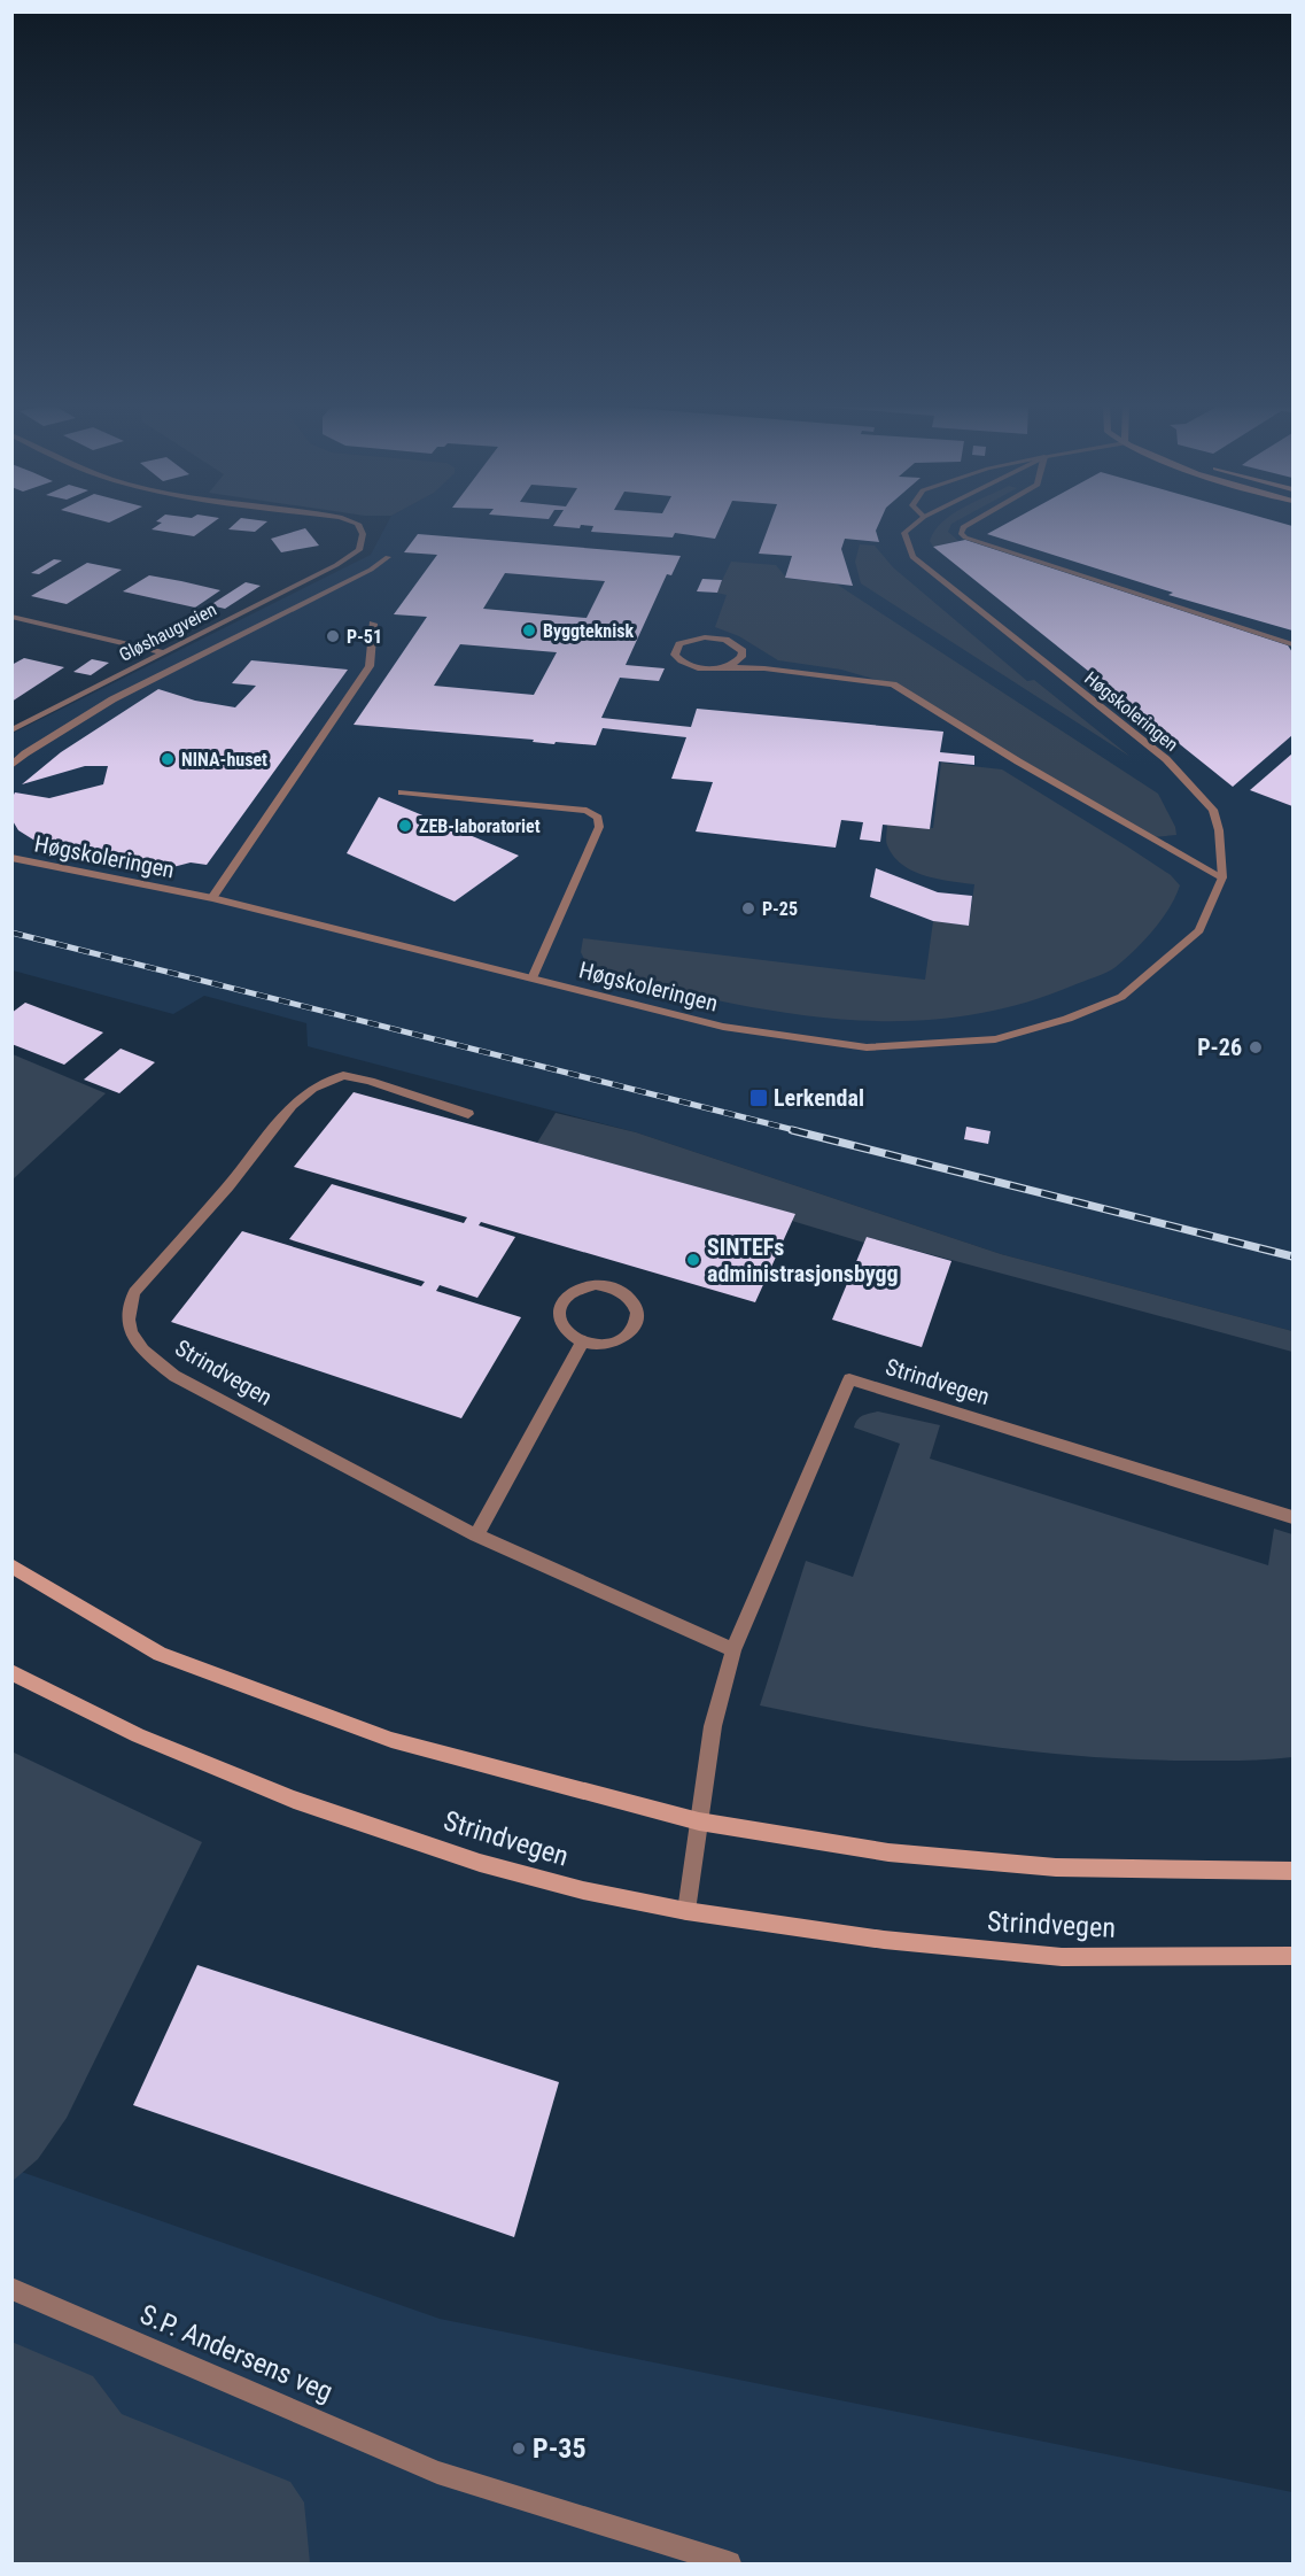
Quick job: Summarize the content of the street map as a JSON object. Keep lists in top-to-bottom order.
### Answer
{
  "streets": {
    "main road": ["Strindvegen"],
    "street": ["Gløshaugveien", "Høgskoleringen", "S.P. Andersens veg"]
  },
  "places": {
    "other": [
      "Byggteknisk",
      "P-51",
      "NINA-huset",
      "ZEB-laboratoriet",
      "P-25",
      "P-26",
      "SINTEFs administrasjonsbygg",
      "P-35"
    ],
    "transit": ["Lerkendal"]
  }
}
